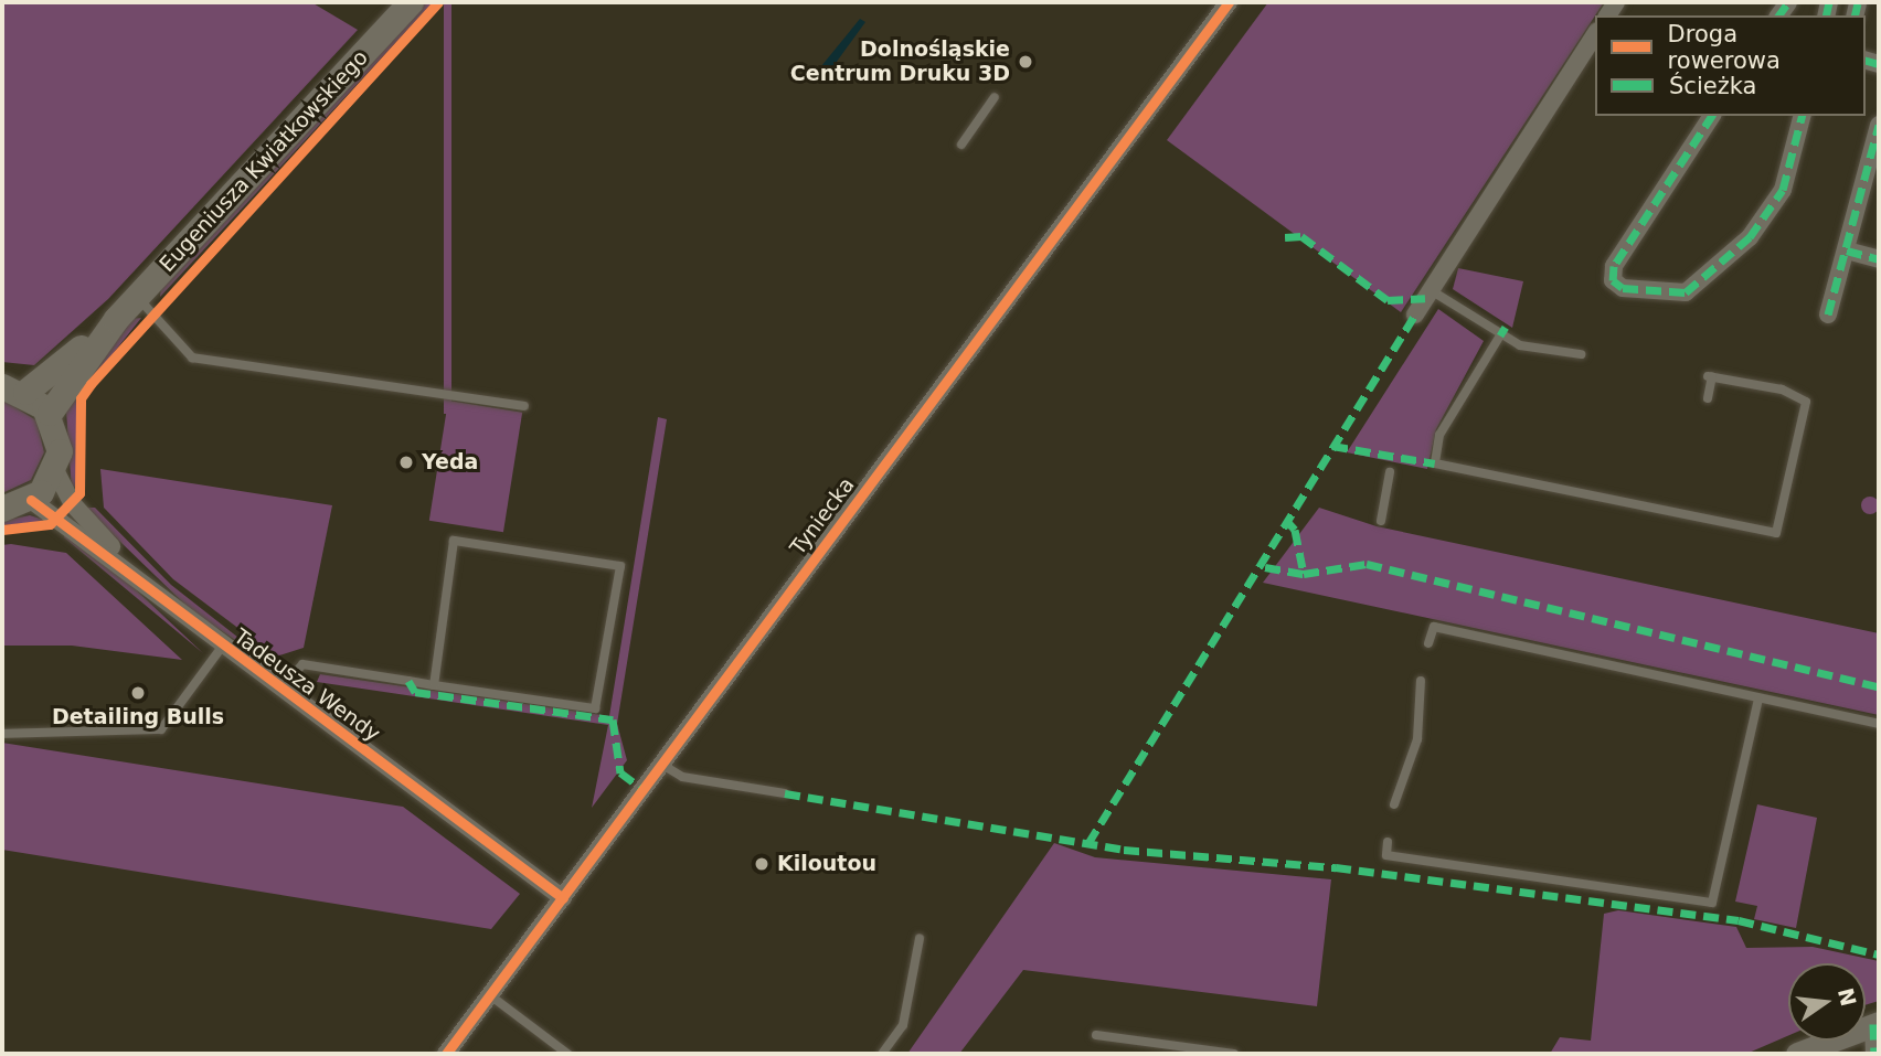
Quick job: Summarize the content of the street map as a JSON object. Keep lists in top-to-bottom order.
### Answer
{
  "streets": {
    "main road": ["Eugeniusza Kwiatkowskiego"],
    "street": ["Tyniecka", "Tadeusza Wendy"]
  },
  "crossings": [
    ["Tyniecka", "Tadeusza Wendy"]
  ],
  "places": [
    "Dolnośląskie Centrum Druku 3D",
    "Yeda",
    "Detailing Bulls",
    "Kiloutou"
  ],
  "legend": ["Droga rowerowa", "Ścieżka"],
  "north": "right"
}
